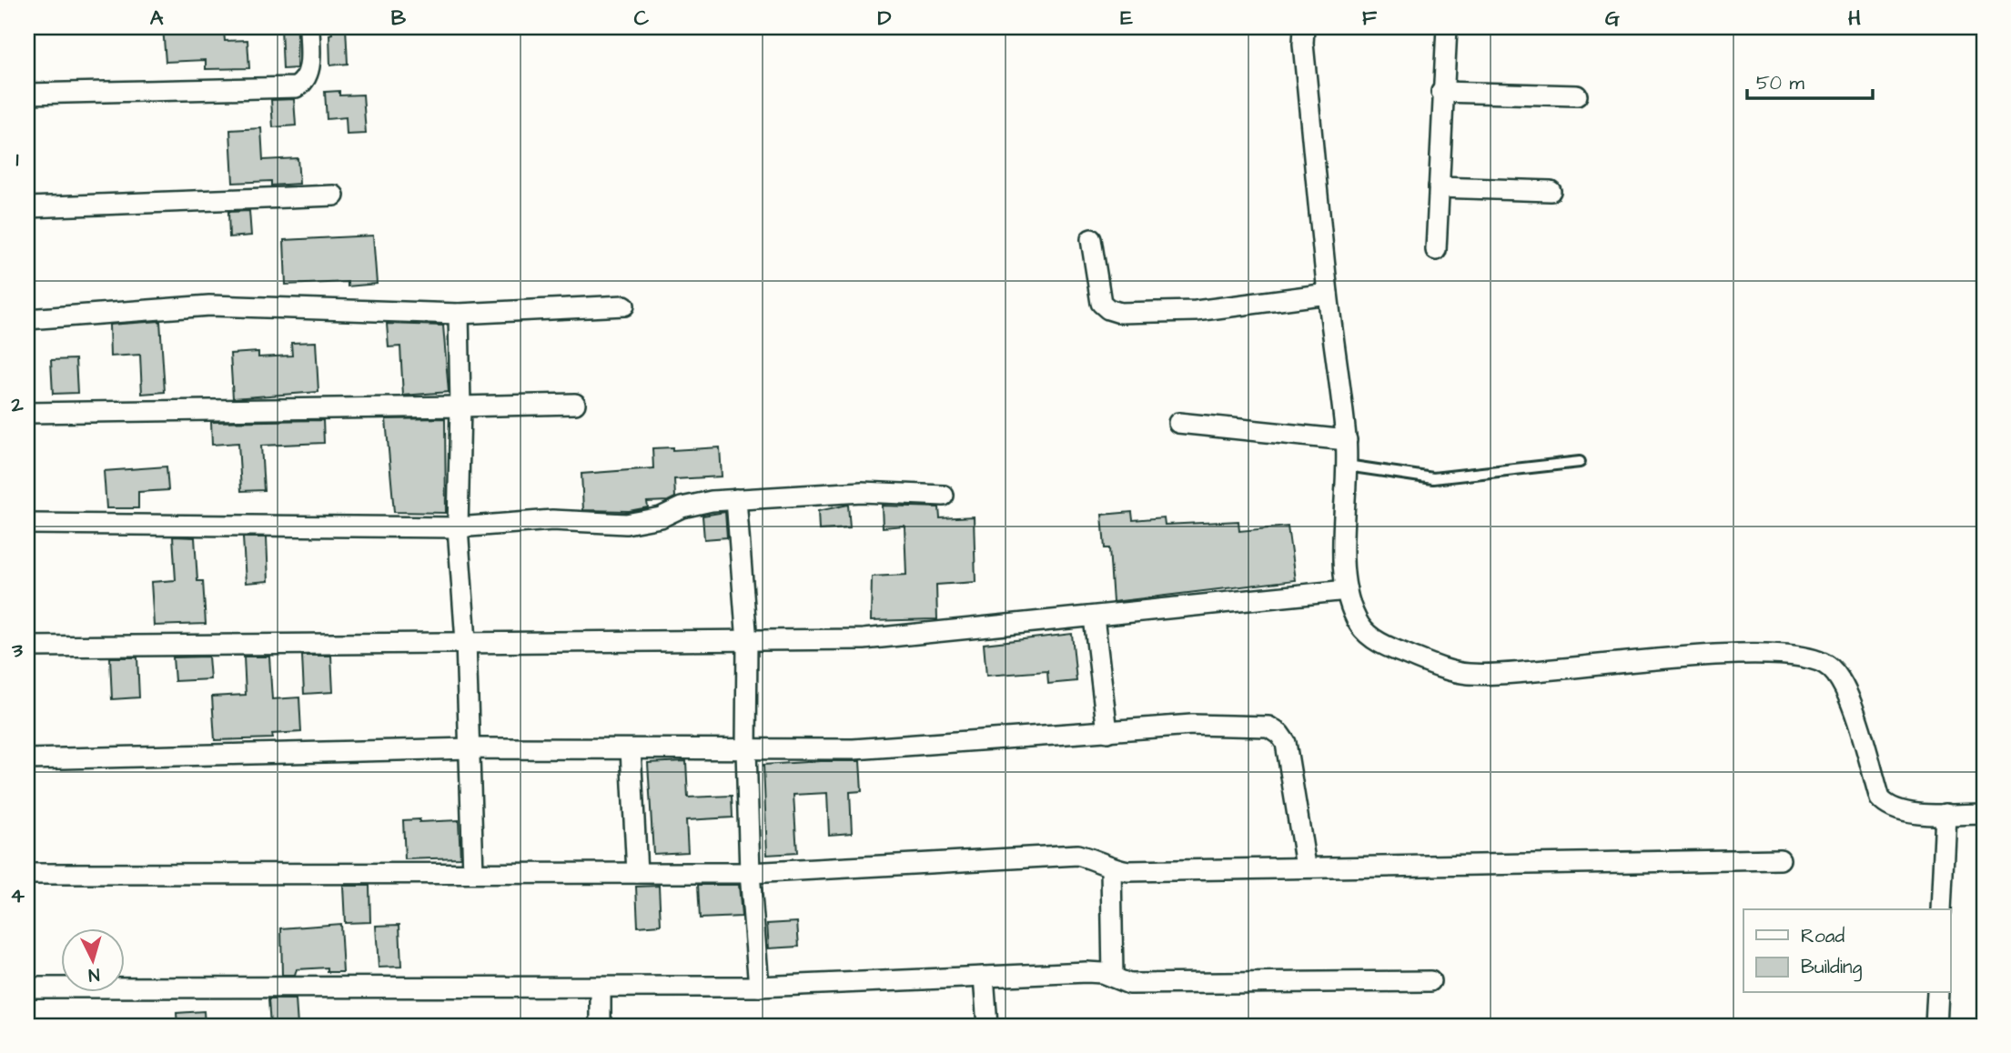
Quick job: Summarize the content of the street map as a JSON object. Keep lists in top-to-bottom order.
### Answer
{
  "legend": ["Road", "Building"],
  "scale_bar": "50 m",
  "north": "bottom",
  "grid": {
    "columns": [
      "A",
      "B",
      "C",
      "D",
      "E",
      "F",
      "G",
      "H"
    ],
    "rows": [
      "1",
      "2",
      "3",
      "4"
    ]
  }
}
